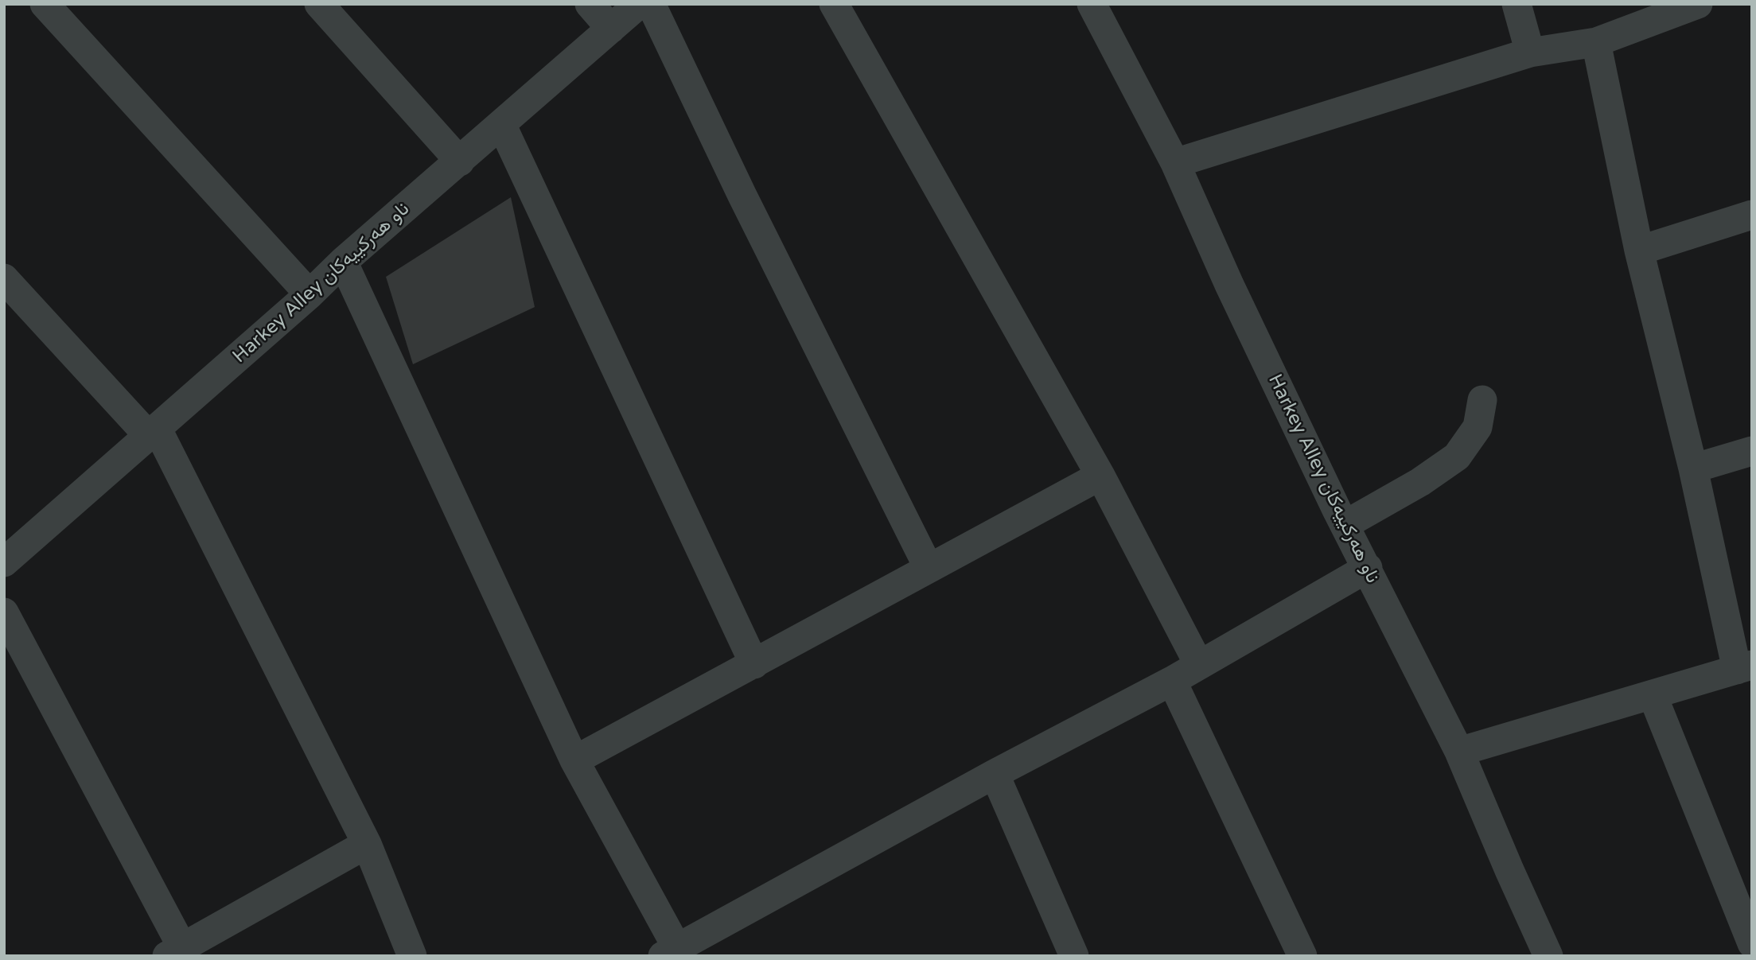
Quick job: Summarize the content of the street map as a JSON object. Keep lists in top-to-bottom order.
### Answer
{
  "streets": {
    "street": ["Harkey Alley ناو هەركييەكان"]
  }
}
